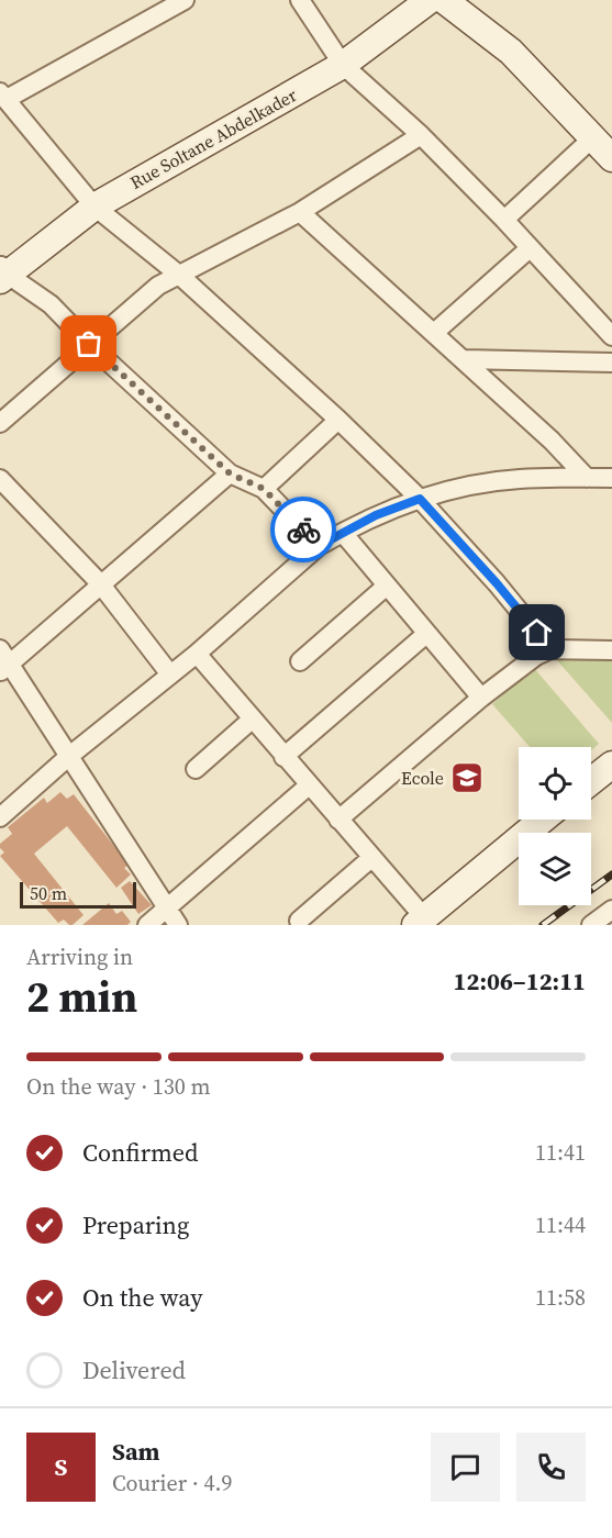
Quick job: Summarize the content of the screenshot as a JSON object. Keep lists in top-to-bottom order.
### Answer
{
  "streets": {
    "main road": ["Rue Soltane Abdelkader"]
  },
  "places": {
    "school or university": ["Ecole"]
  },
  "scale_bar": "50 m",
  "page": {
    "scale": "50 m",
    "heading": ["2 min", "Arriving in", "12:06–12:11"],
    "panel": ["Sam", "Courier · 4.9"],
    "bar": "On the way · 130 m",
    "list": [
      ["Confirmed", "11:41"],
      ["Preparing", "11:44"],
      ["On the way", "11:58"],
      "Delivered"
    ],
    "round": "S"
  }
}
